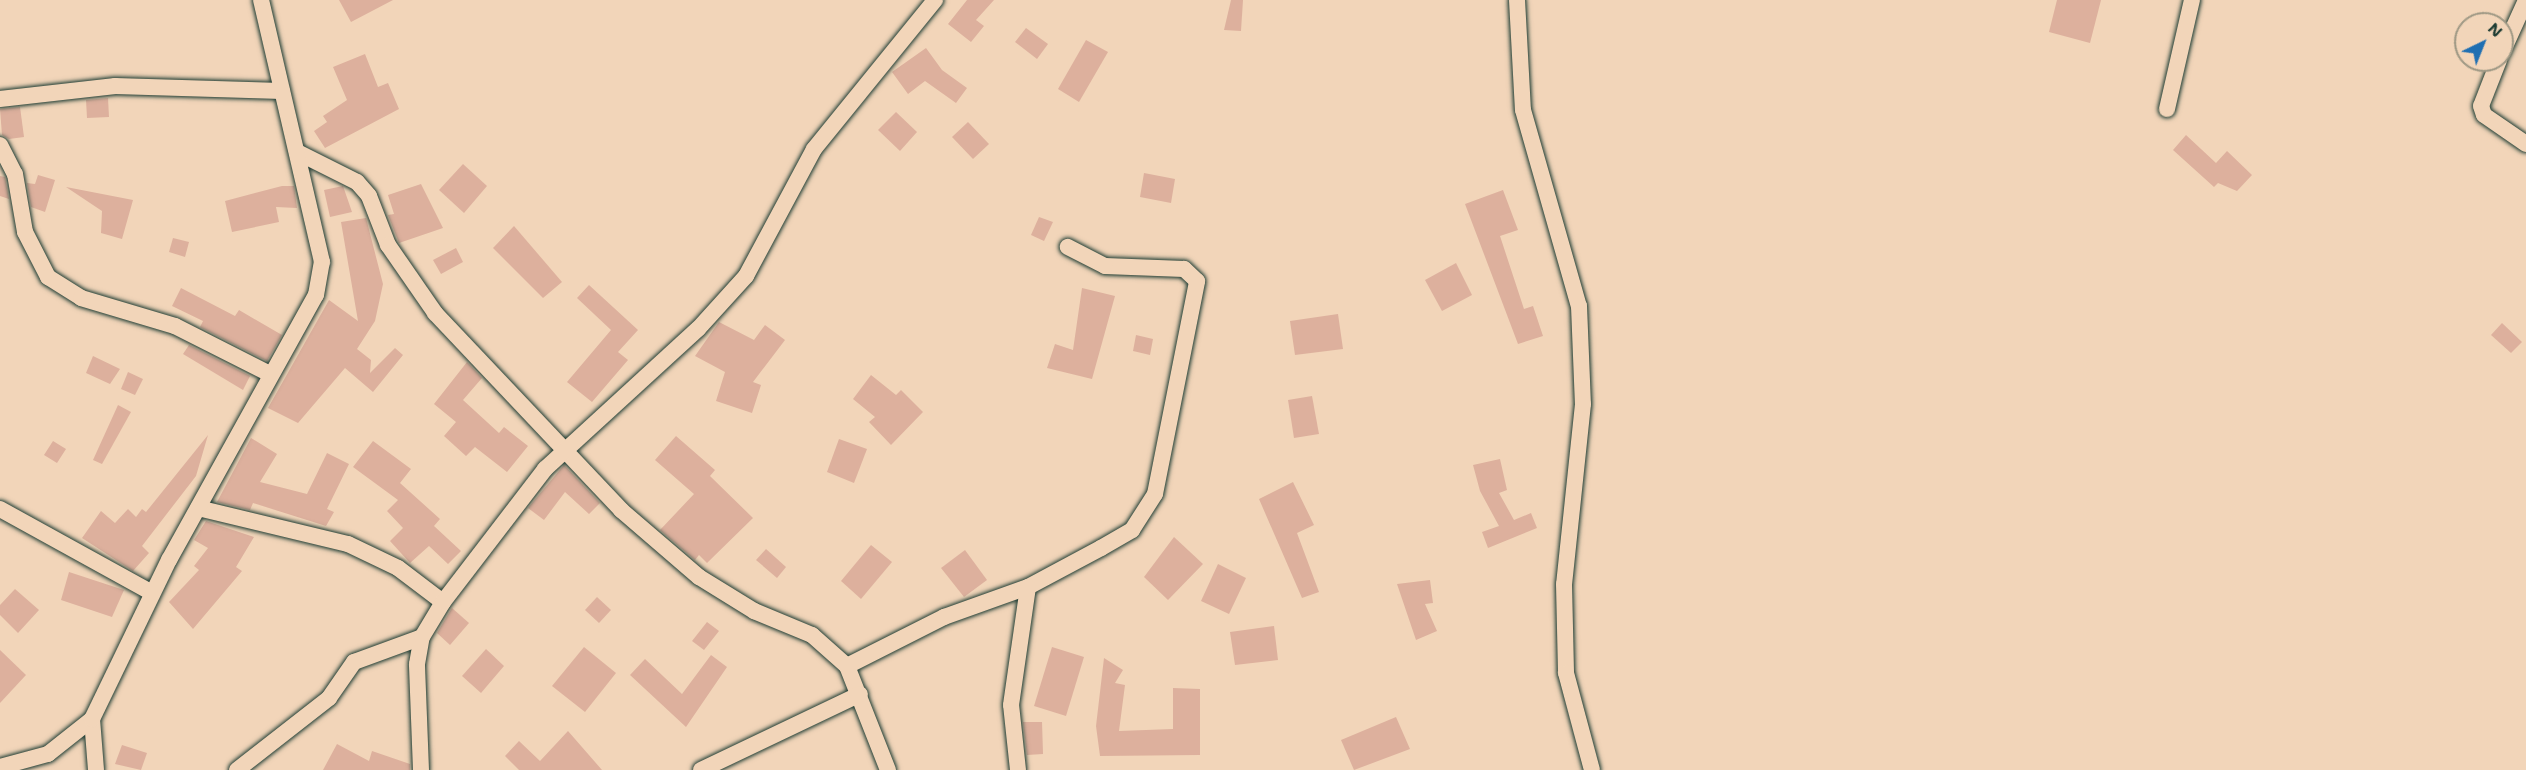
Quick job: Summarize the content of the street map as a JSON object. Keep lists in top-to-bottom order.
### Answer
{
  "north": "top right"
}
